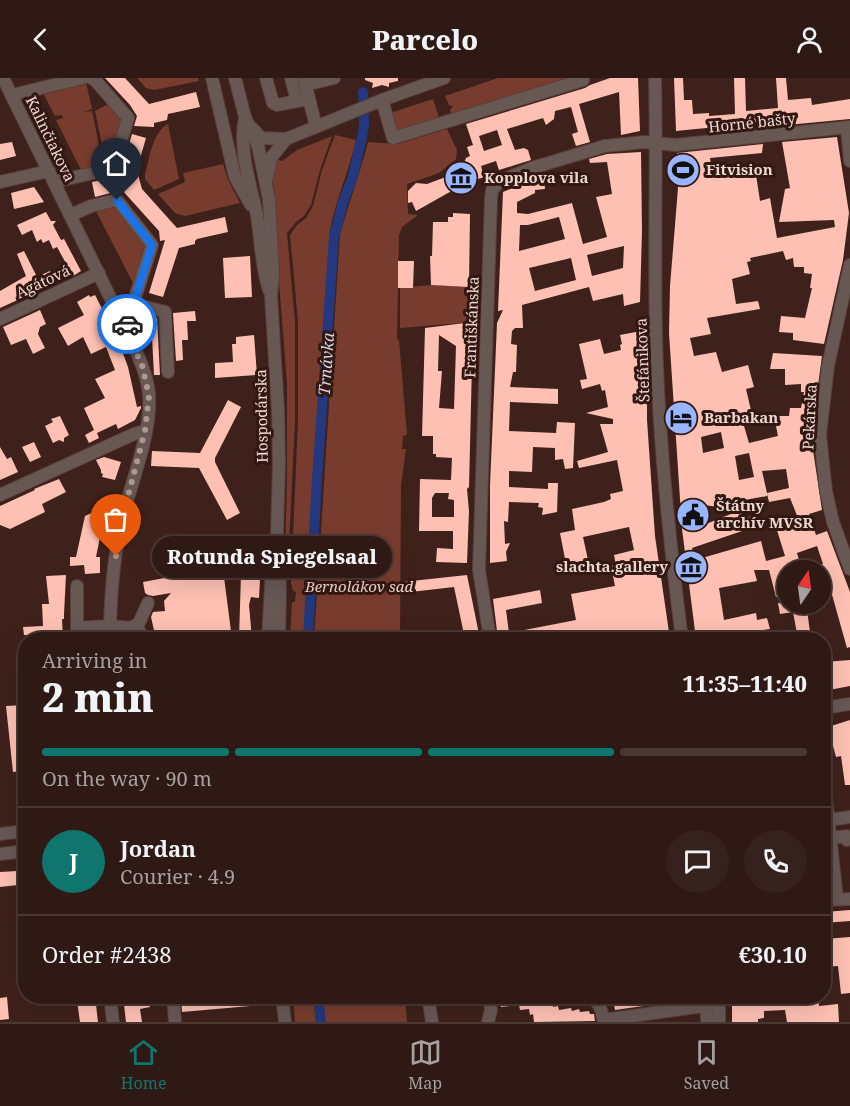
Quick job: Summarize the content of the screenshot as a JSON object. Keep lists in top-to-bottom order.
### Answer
{
  "streets": {
    "street": [
      "Horné bašty",
      "Kalinčiakova",
      "Agátová",
      "Františkánska",
      "Štefánikova",
      "Hospodárska",
      "Pekárska"
    ]
  },
  "crossings": [
    ["Horné bašty", "Františkánska"],
    ["Horné bašty", "Štefánikova"],
    ["Kalinčiakova", "Agátová"],
    ["Františkánska", "Štefánikova"]
  ],
  "water": ["Trnávka"],
  "parks": ["Bernolákov sad"],
  "places": {
    "sports": ["Fitvision"],
    "museum": ["Kopplova vila", "slachta.gallery"],
    "hotel": ["Barbakan"],
    "public building": ["Štátny archív MVSR"],
    "other": ["Rotunda Spiegelsaal"]
  },
  "north": "top",
  "page": {
    "header": "Parcelo",
    "bubble": "Rotunda Spiegelsaal",
    "heading": ["2 min", "Arriving in", "11:35–11:40"],
    "panel": [
      "Jordan",
      "Courier · 4.9",
      "Order #2438",
      "€30.10"
    ],
    "bar": "On the way · 90 m",
    "round": "J",
    "tabs": ["Home", "Map", "Saved"]
  }
}
